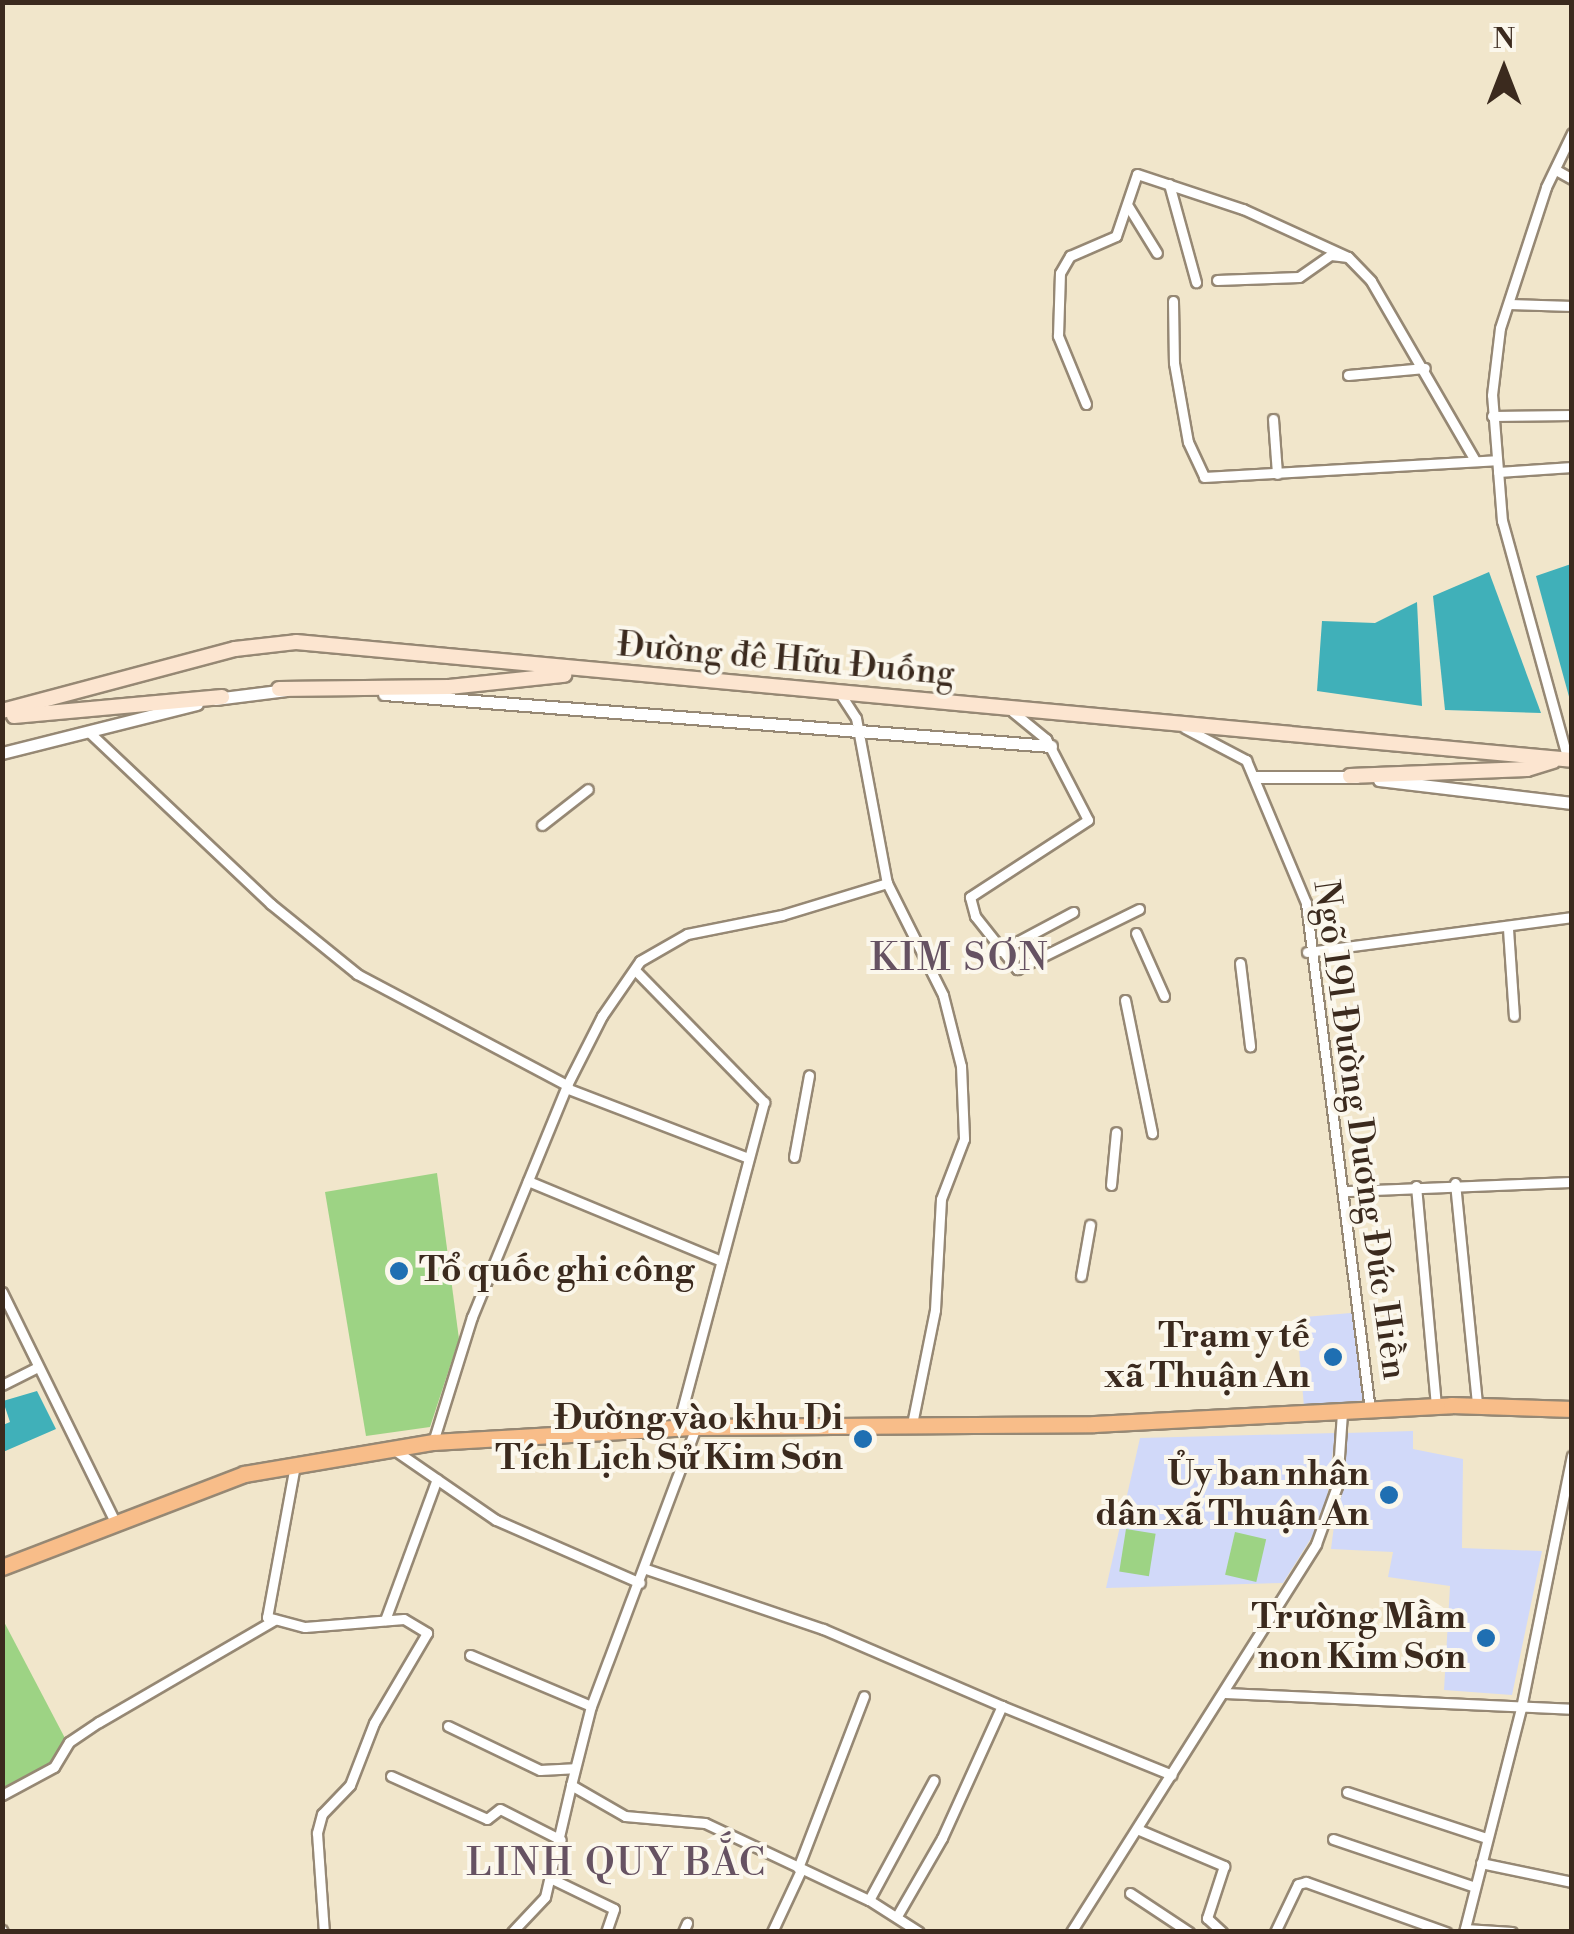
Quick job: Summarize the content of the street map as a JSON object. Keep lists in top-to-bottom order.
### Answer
{
  "streets": {
    "main road": ["Đường đê Hữu Đuống"],
    "street": ["Ngõ 191 Đường Dương Đức Hiền"]
  },
  "crossings": [
    ["Đường đê Hữu Đuống", "Ngõ 191 Đường Dương Đức Hiền"]
  ],
  "districts": ["KIM SƠN", "LINH QUY BẮC"],
  "places": [
    "Tổ quốc ghi công",
    "Trạm y tế xã Thuận An",
    "Đường vào khu Di Tích Lịch Sử Kim Sơn",
    "Ủy ban nhân dân xã Thuận An",
    "Trường Mầm non Kim Sơn"
  ],
  "north": "top"
}
